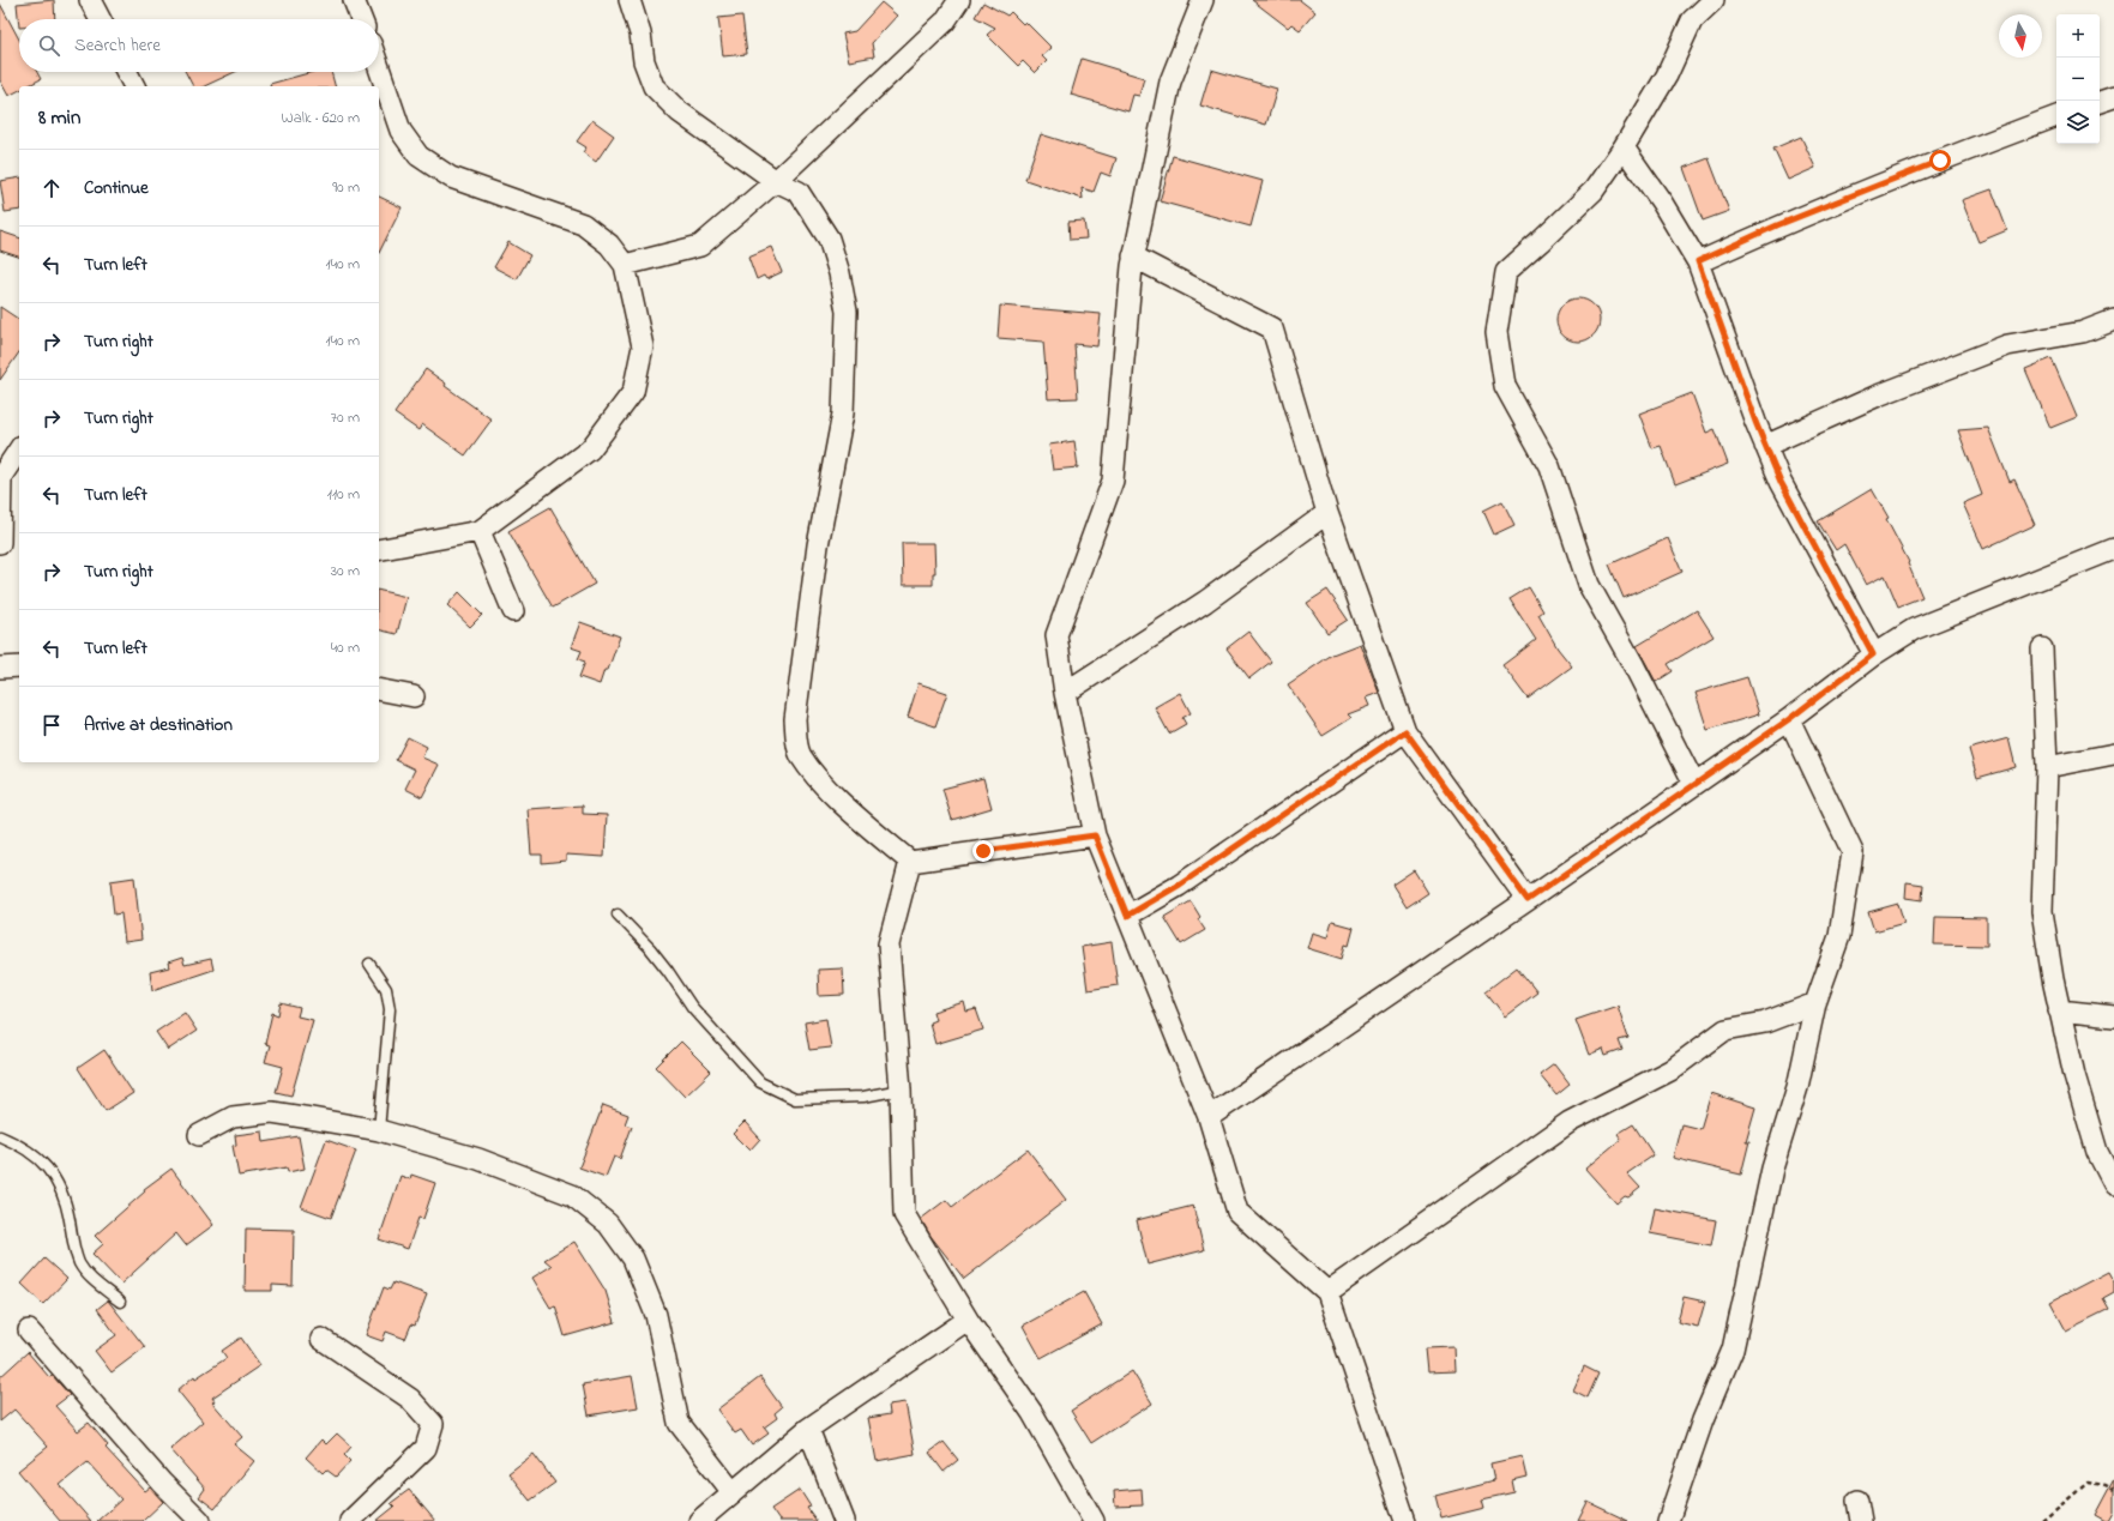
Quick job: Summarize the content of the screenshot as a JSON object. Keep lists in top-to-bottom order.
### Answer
{
  "north": "bottom",
  "page": {
    "map_buttons": ["+", "−"],
    "search": "Search here",
    "heading": ["8 min", "Walk · 620 m"],
    "list": [
      ["Continue", "90 m"],
      ["Turn left", "140 m"],
      ["Turn right", "140 m"],
      ["Turn right", "70 m"],
      ["Turn left", "110 m"],
      ["Turn right", "30 m"],
      ["Turn left", "40 m"],
      "Arrive at destination"
    ]
  }
}
